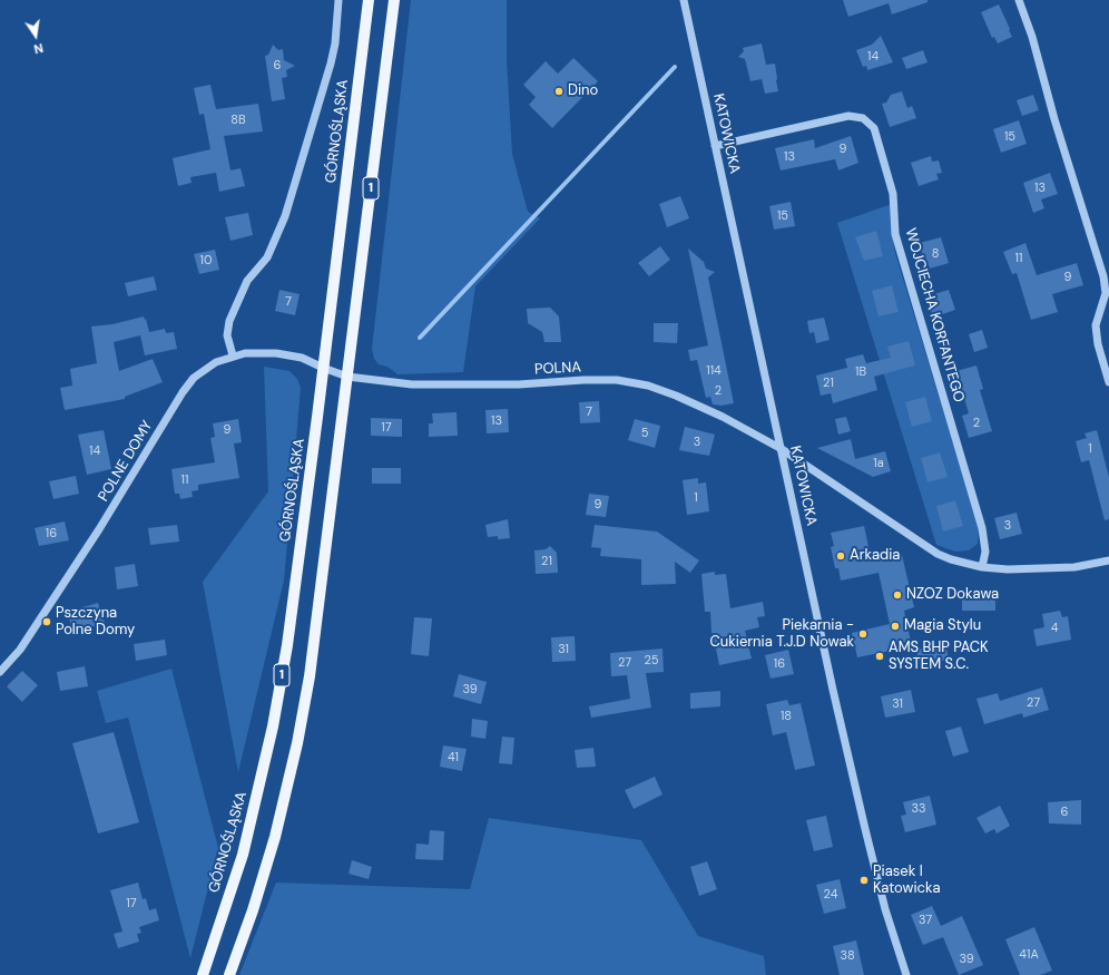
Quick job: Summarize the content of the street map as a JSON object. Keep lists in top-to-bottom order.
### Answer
{
  "streets": {
    "main road": ["GÓRNOŚLĄSKA", "1"],
    "street": [
      "KATOWICKA",
      "WOJCIECHA KORFANTEGO",
      "POLNA",
      "POLNE DOMY"
    ]
  },
  "crossings": [
    ["GÓRNOŚLĄSKA", "POLNA"],
    ["GÓRNOŚLĄSKA", "POLNE DOMY"],
    ["KATOWICKA", "WOJCIECHA KORFANTEGO"],
    ["KATOWICKA", "POLNA"],
    ["1", "POLNA"],
    ["WOJCIECHA KORFANTEGO", "POLNA"],
    ["POLNA", "POLNE DOMY"]
  ],
  "places": [
    "Dino",
    "Arkadia",
    "NZOZ Dokawa",
    "Pszczyna Polne Domy",
    "Magia Stylu",
    "Piekarnia - Cukiernia T.J.D Nowak",
    "AMS BHP PACK SYSTEM S.C.",
    "Piasek I Katowicka"
  ],
  "house_numbers": [
    "14",
    "6",
    "8B",
    "15",
    "9",
    "13",
    "13",
    "15",
    "8",
    "11",
    "10",
    "9",
    "7",
    "114",
    "1B",
    "21",
    "2",
    "7",
    "13",
    "2",
    "17",
    "9",
    "5",
    "3",
    "1",
    "14",
    "1a",
    "11",
    "1",
    "9",
    "3",
    "16",
    "21",
    "4",
    "31",
    "25",
    "27",
    "16",
    "39",
    "27",
    "31",
    "18",
    "41",
    "33",
    "6",
    "24",
    "17",
    "37",
    "41A",
    "38",
    "39"
  ],
  "north": "bottom"
}
